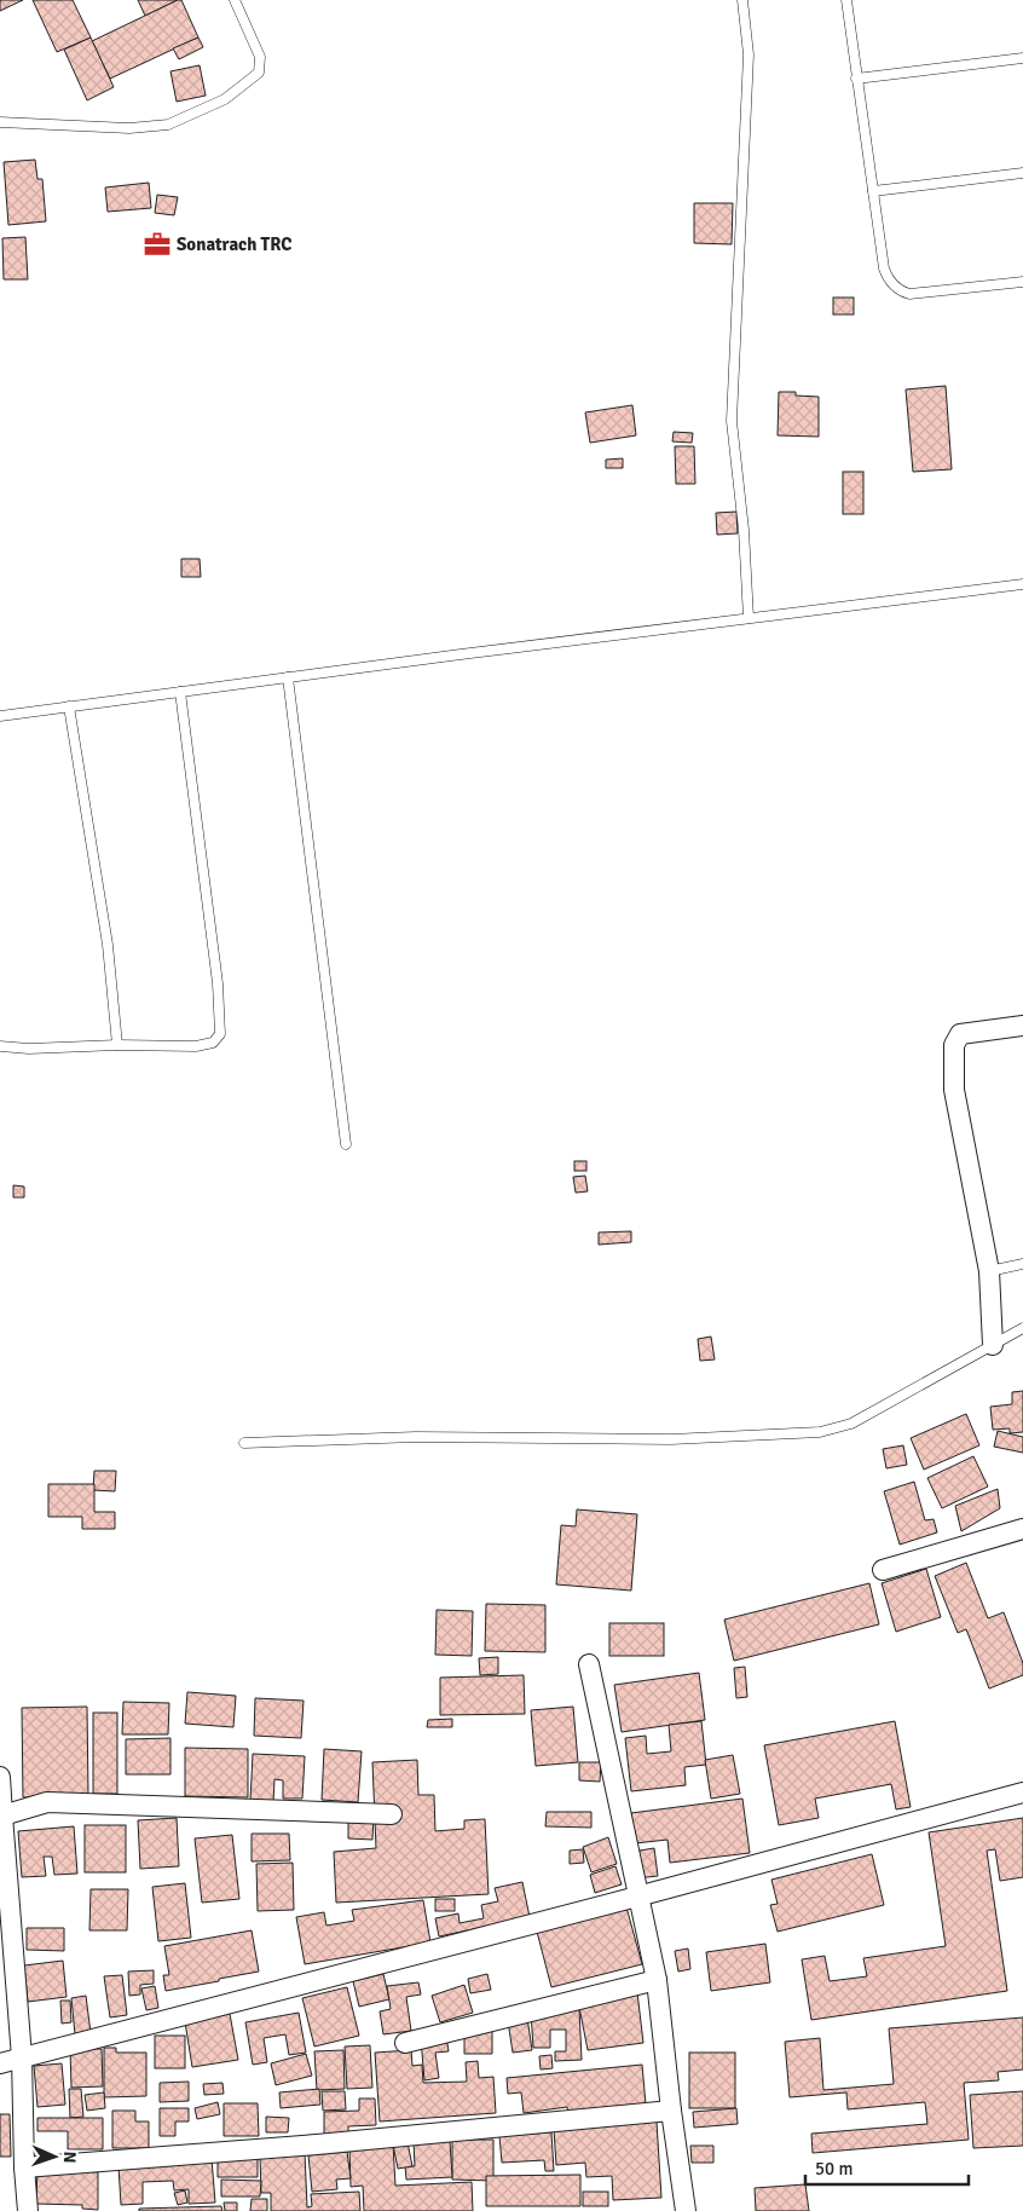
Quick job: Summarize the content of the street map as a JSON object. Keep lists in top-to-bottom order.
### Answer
{
  "places": {
    "office": ["Sonatrach TRC"]
  },
  "scale_bar": "50 m",
  "north": "right"
}
